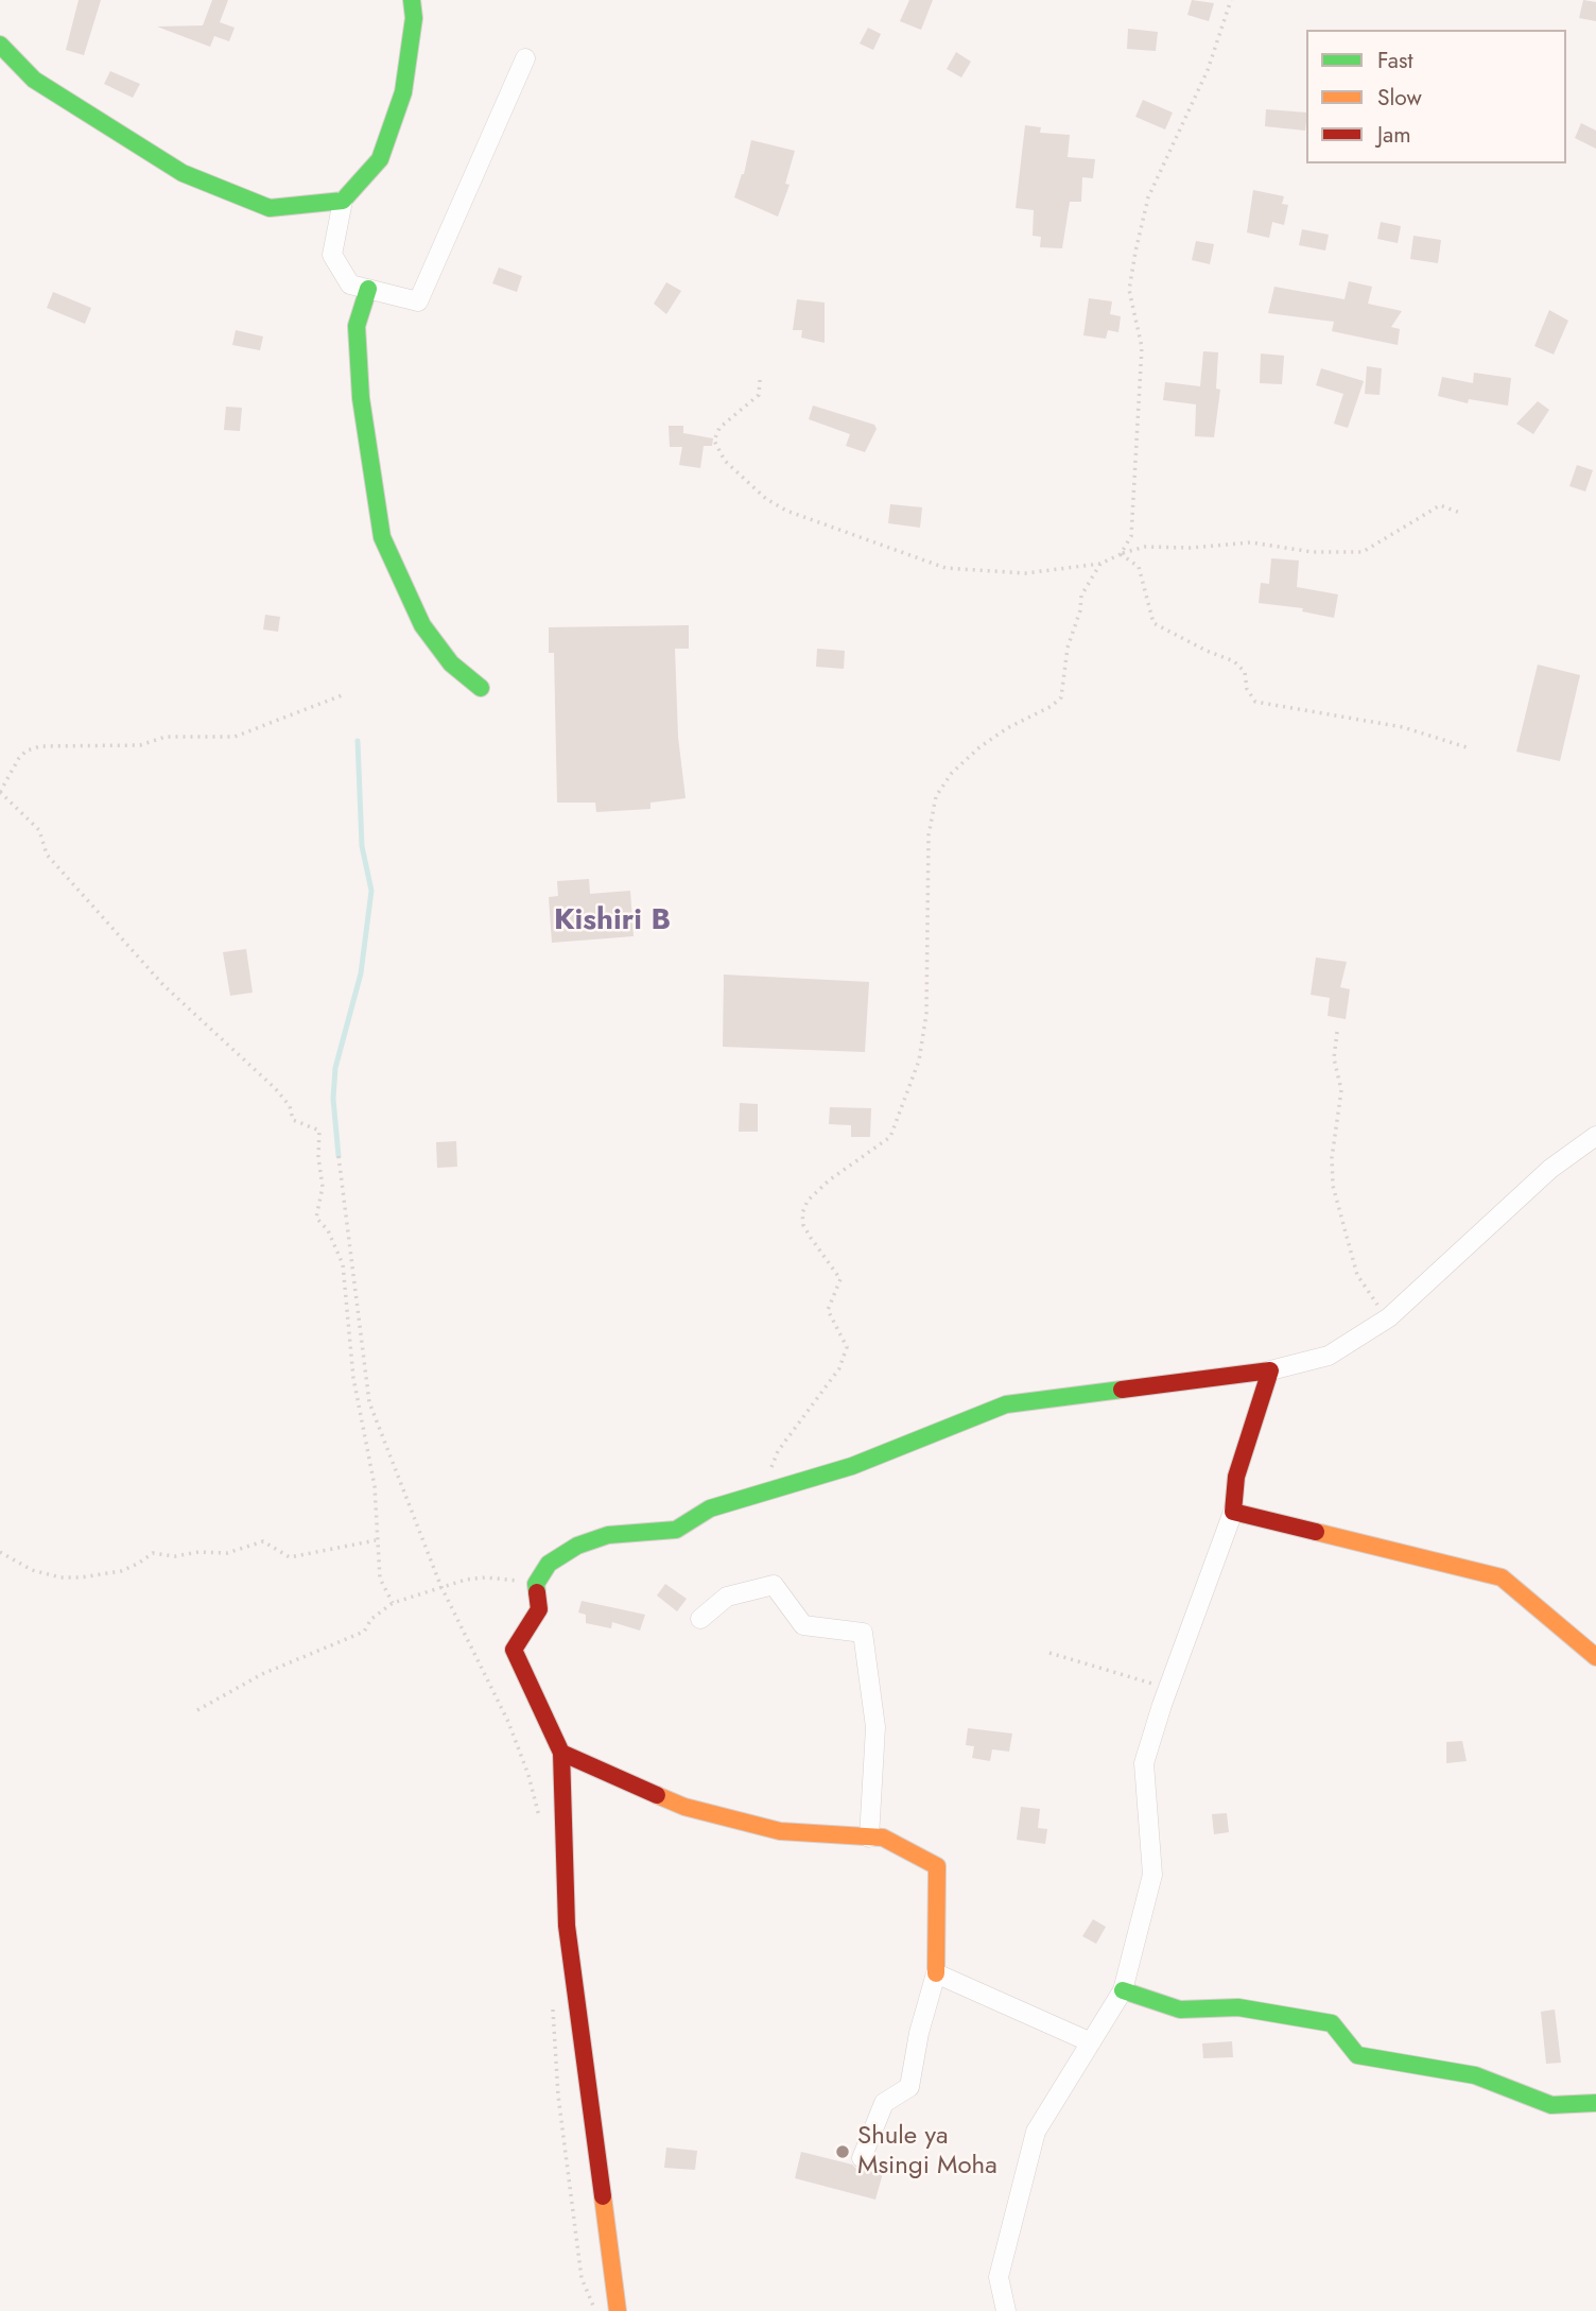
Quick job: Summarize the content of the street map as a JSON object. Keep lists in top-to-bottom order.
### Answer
{
  "districts": ["Kishiri B"],
  "places": ["Shule ya Msingi Moha"],
  "legend": ["Fast", "Slow", "Jam"]
}
